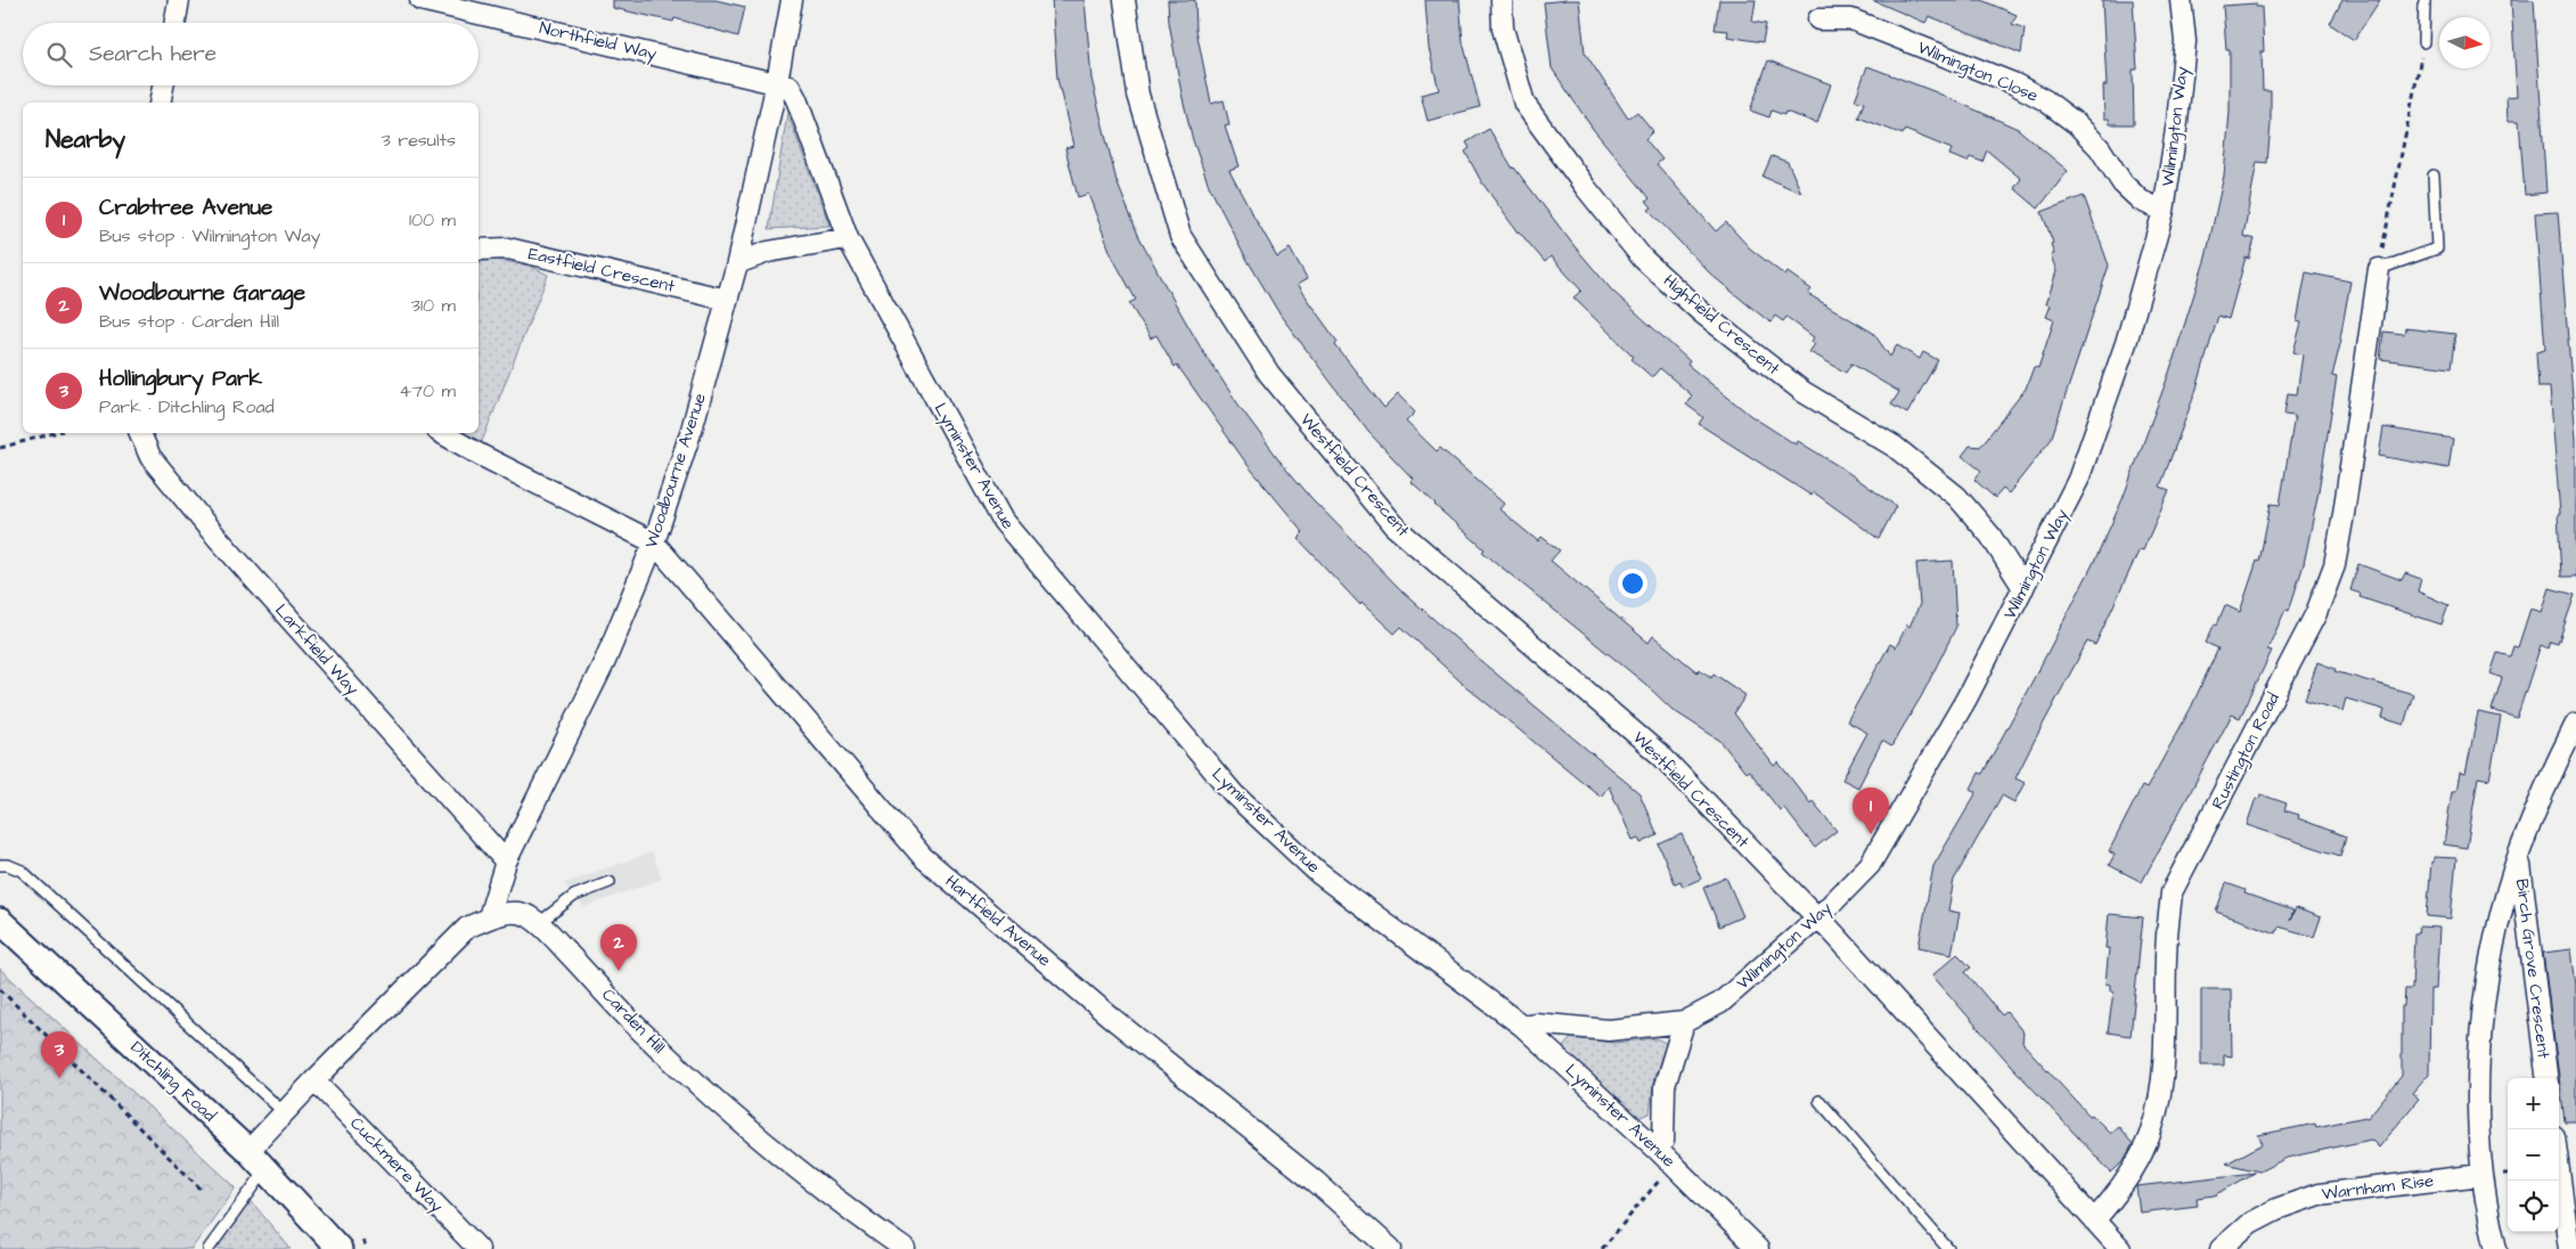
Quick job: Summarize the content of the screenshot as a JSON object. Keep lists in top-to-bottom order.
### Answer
{
  "streets": {
    "street": [
      "Northfield Way",
      "Wilmington Close",
      "Wilmington Way",
      "Eastfield Crescent",
      "Highfield Crescent",
      "Lyminster Avenue",
      "Woodbourne Avenue",
      "Westfield Crescent",
      "Larkfield Way",
      "Rustington Road",
      "Hartfield Avenue",
      "Birch Grove Crescent",
      "Carden Hill",
      "Ditchling Road",
      "Cuckmere Way",
      "Warnham Rise"
    ]
  },
  "crossings": [
    ["Northfield Way", "Lyminster Avenue"],
    ["Northfield Way", "Woodbourne Avenue"],
    ["Wilmington Close", "Wilmington Way"],
    ["Wilmington Way", "Highfield Crescent"],
    ["Wilmington Way", "Lyminster Avenue"],
    ["Wilmington Way", "Westfield Crescent"],
    ["Eastfield Crescent", "Woodbourne Avenue"],
    ["Lyminster Avenue", "Woodbourne Avenue"],
    ["Woodbourne Avenue", "Larkfield Way"],
    ["Woodbourne Avenue", "Hartfield Avenue"],
    ["Woodbourne Avenue", "Carden Hill"],
    ["Westfield Crescent", "Rustington Road"],
    ["Birch Grove Crescent", "Warnham Rise"],
    ["Carden Hill", "Ditchling Road"],
    ["Carden Hill", "Cuckmere Way"]
  ],
  "north": "right",
  "page": {
    "search": "Search here",
    "heading": ["Nearby", "3 results"],
    "list": [
      {
        "mark": "1",
        "name": "Crabtree Avenue",
        "note": "Bus stop · Wilmington Way",
        "value": "100 m"
      },
      {
        "mark": "2",
        "name": "Woodbourne Garage",
        "note": "Bus stop · Carden Hill",
        "value": "310 m"
      },
      {
        "mark": "3",
        "name": "Hollingbury Park",
        "note": "Park · Ditchling Road",
        "value": "470 m"
      }
    ],
    "pins": ["1", "2", "3"],
    "map_buttons": ["+", "−"]
  }
}
